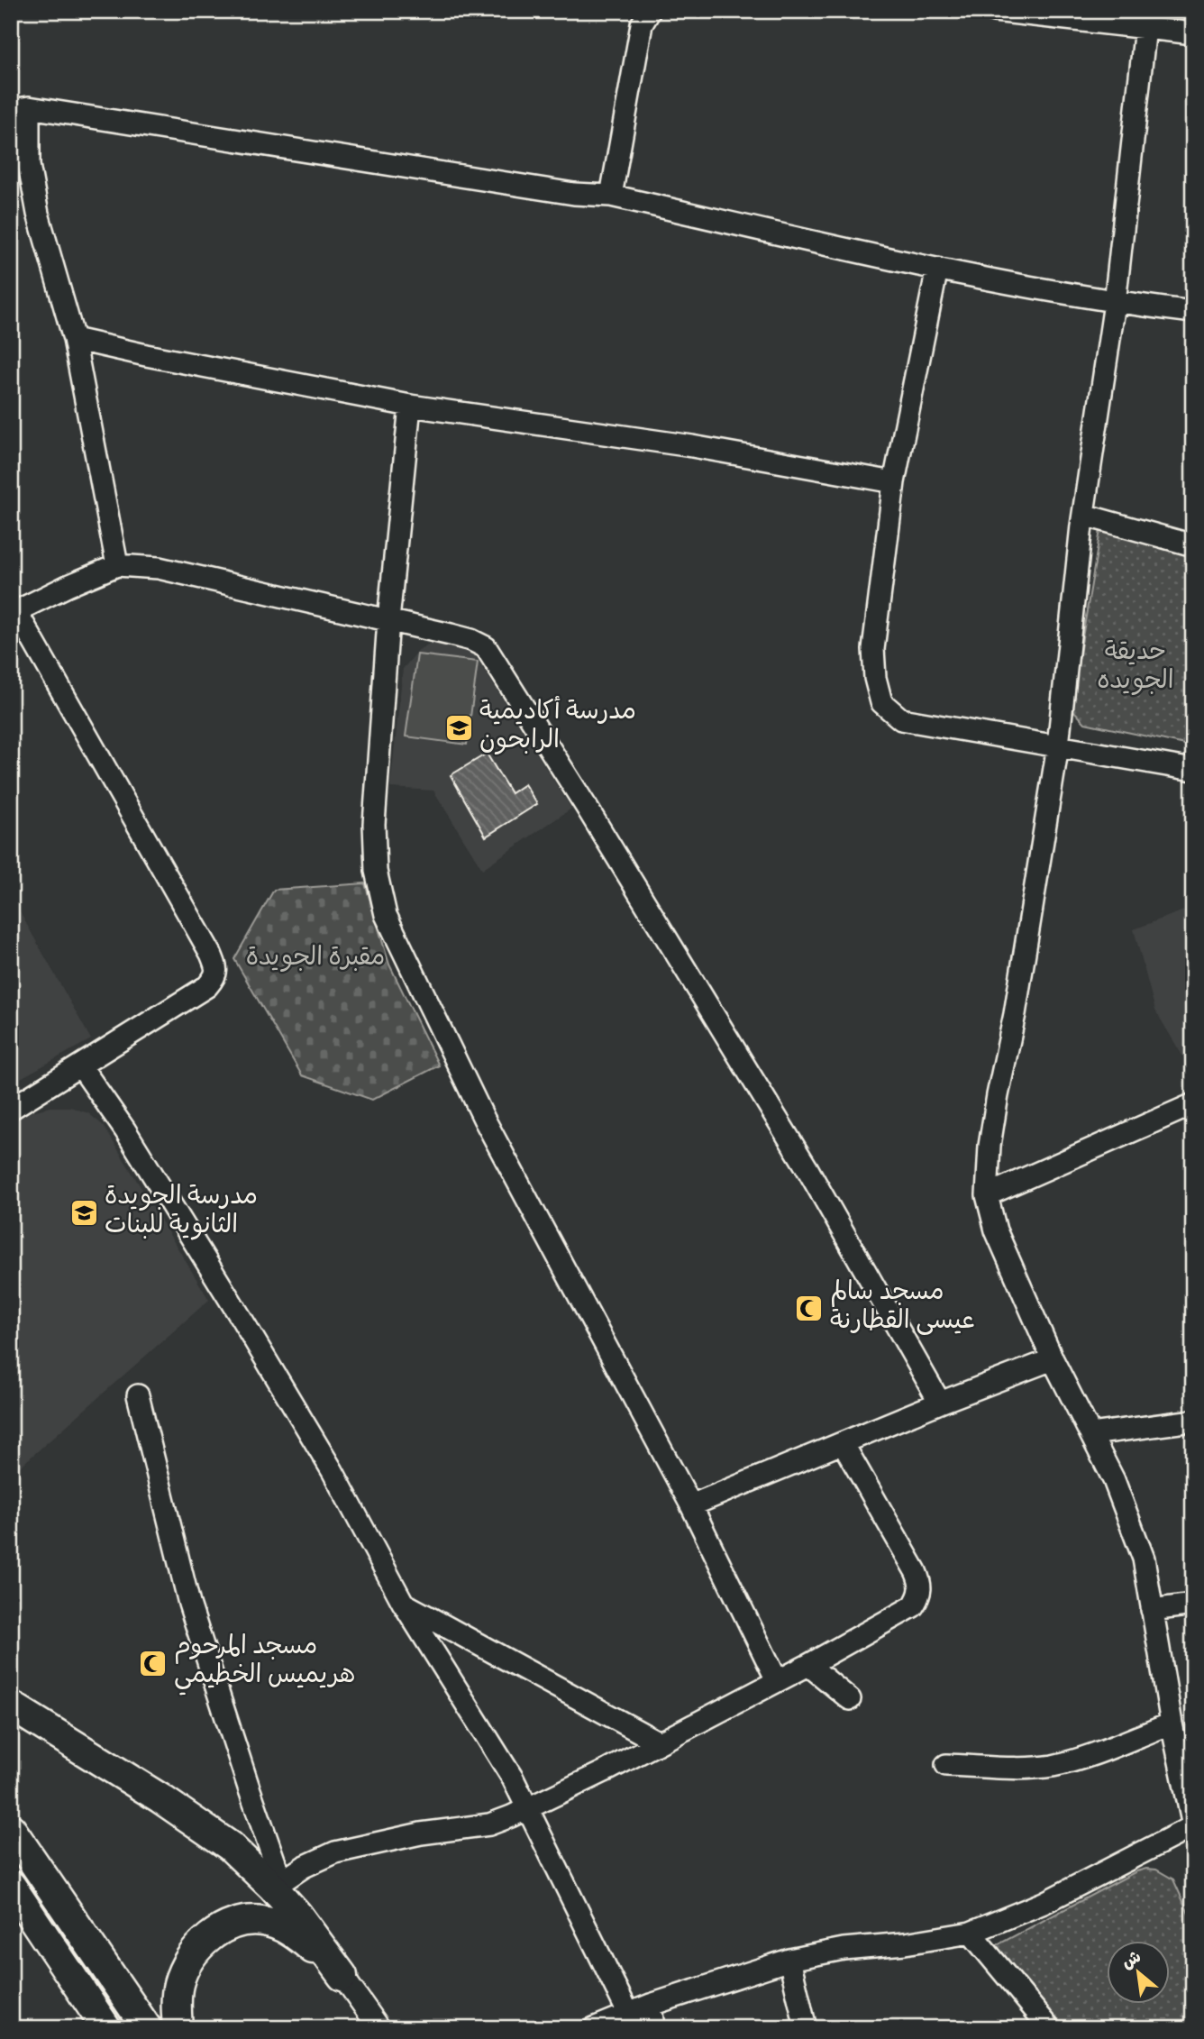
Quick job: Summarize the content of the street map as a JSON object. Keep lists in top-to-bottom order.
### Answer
{
  "parks": ["حديقة الجويده", "مقبرة الجويدة"],
  "places": {
    "school or university": ["مدرسة أكاديمية الرابحون", "مدرسة الجويدة الثانوية للبنات"],
    "mosque": ["مسجد سالم عيسى القطارنة", "مسجد المرحوم هريميس الخطيمي"]
  },
  "north": "top left"
}
